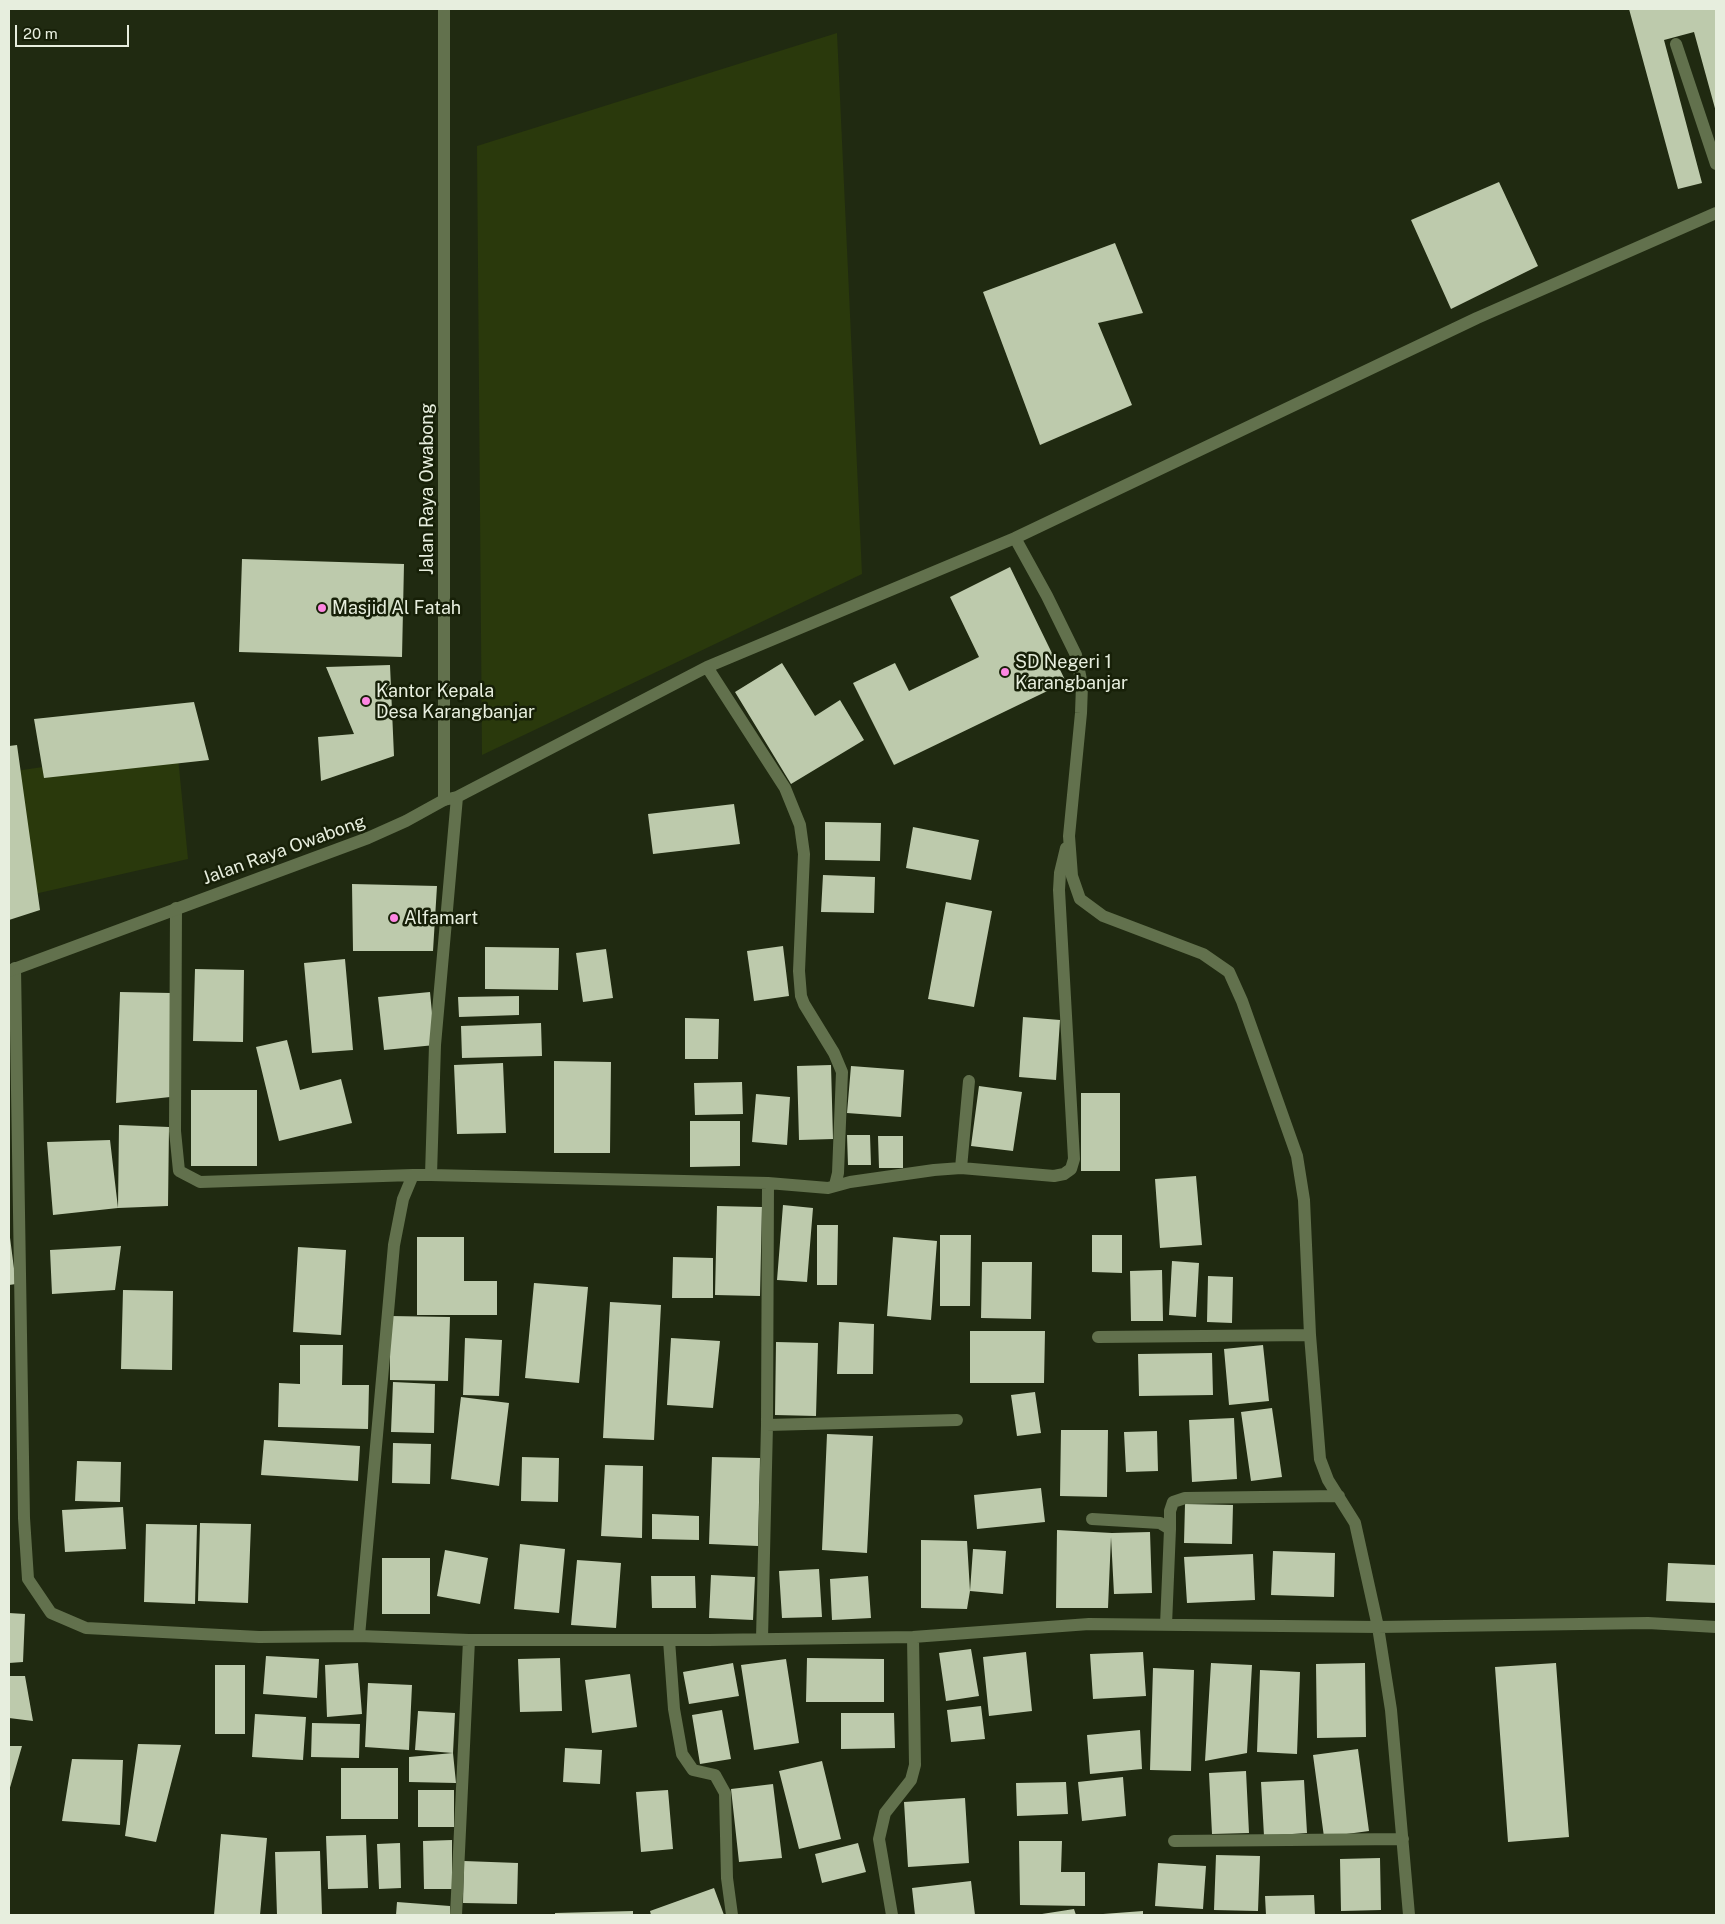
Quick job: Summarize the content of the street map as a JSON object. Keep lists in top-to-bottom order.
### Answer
{
  "streets": {
    "street": ["Jalan Raya Owabong"]
  },
  "places": [
    "Masjid Al Fatah",
    "SD Negeri 1 Karangbanjar",
    "Kantor Kepala Desa Karangbanjar",
    "Alfamart"
  ],
  "scale_bar": "20 m"
}
